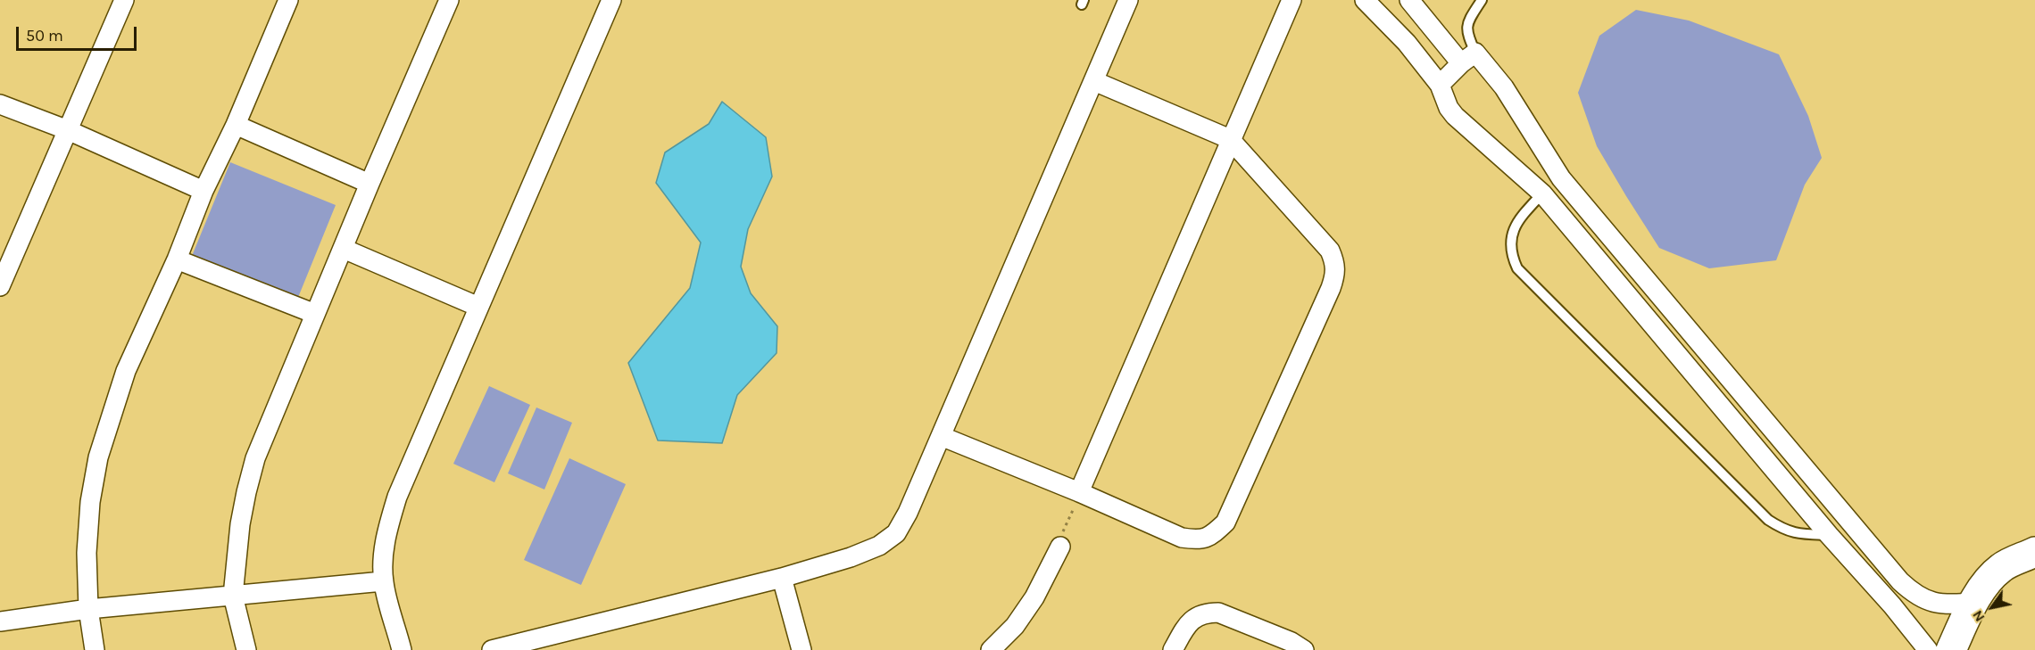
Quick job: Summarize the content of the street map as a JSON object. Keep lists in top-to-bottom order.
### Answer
{
  "scale_bar": "50 m",
  "north": "bottom left"
}
